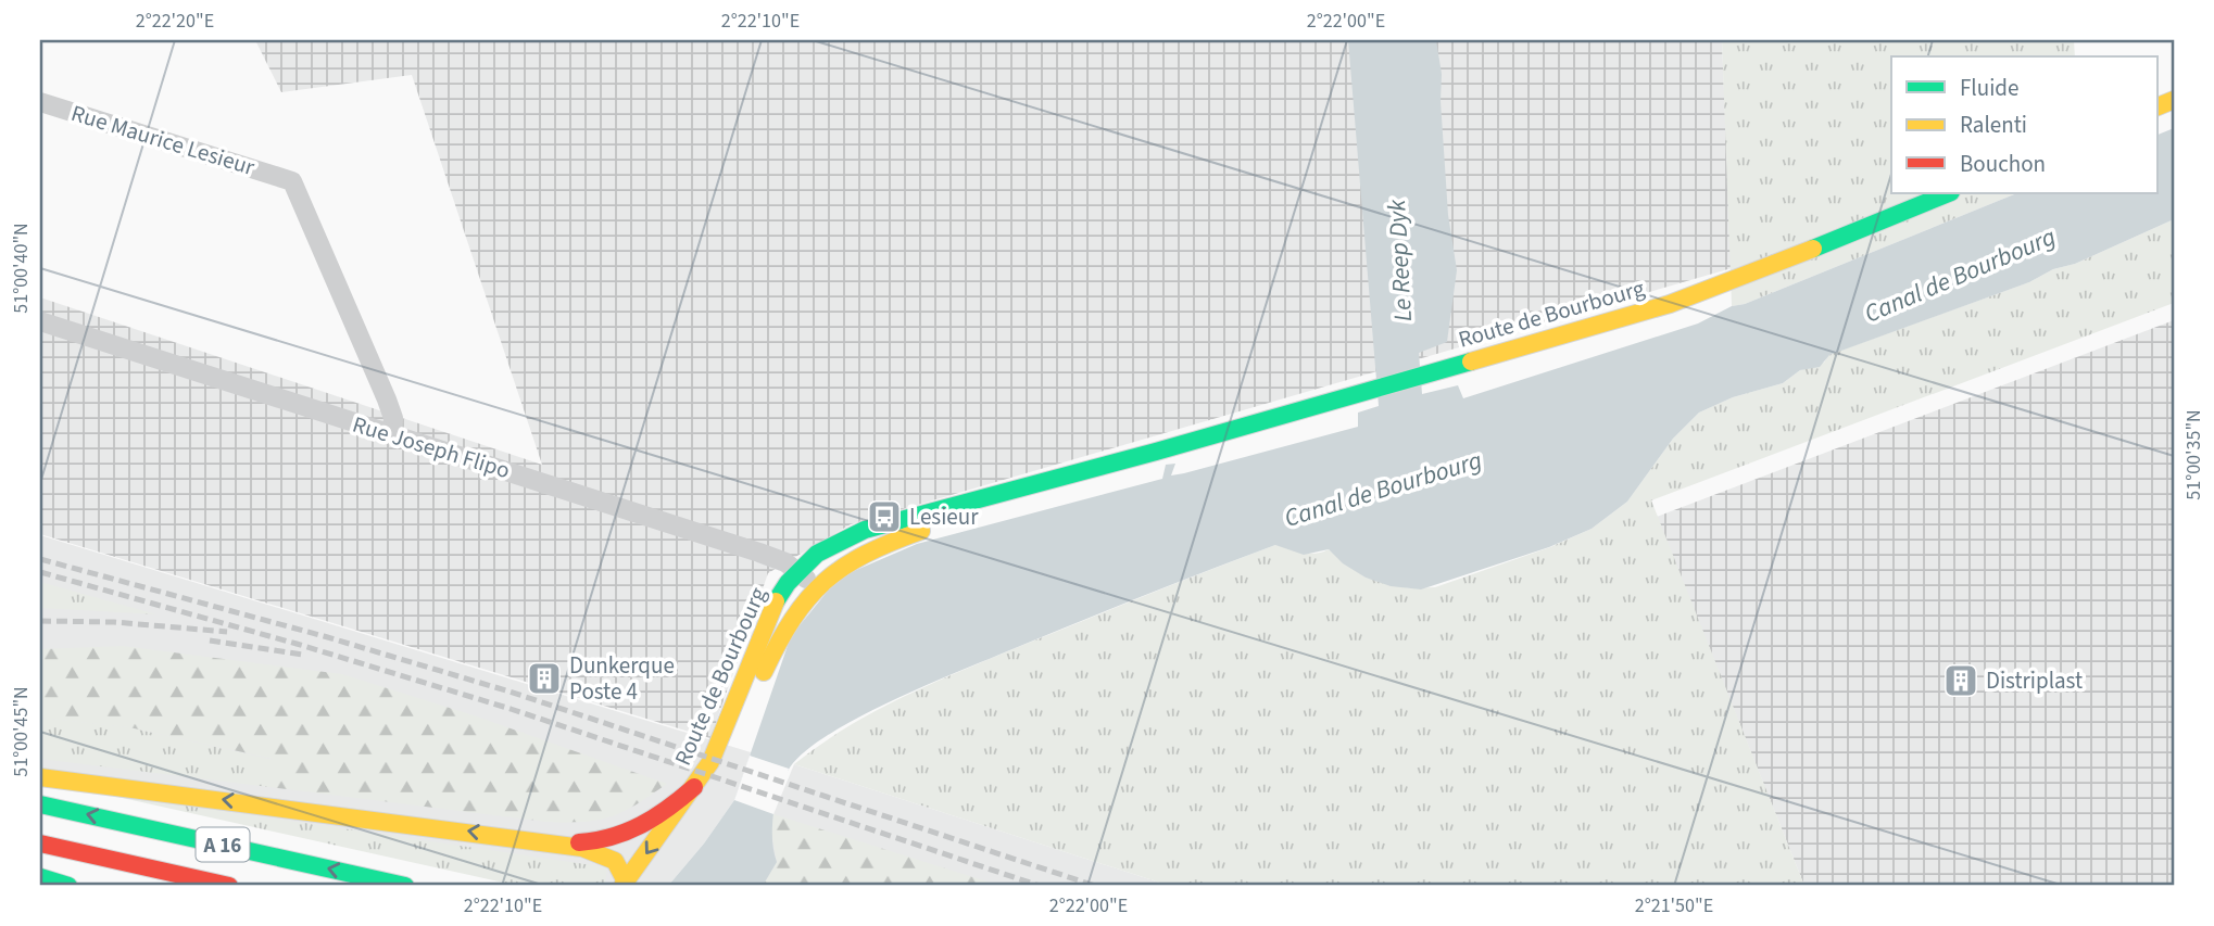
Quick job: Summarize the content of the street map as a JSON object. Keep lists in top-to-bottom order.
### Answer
{
  "streets": {
    "main road": ["Route de Bourbourg", "A 16"],
    "street": ["Rue Maurice Lesieur", "Rue Joseph Flipo"]
  },
  "crossings": [
    ["Rue Maurice Lesieur", "Rue Joseph Flipo"],
    ["Route de Bourbourg", "Rue Joseph Flipo"]
  ],
  "water": ["Le Reep Dyk", "Canal de Bourbourg"],
  "places": {
    "bus stop": ["Lesieur"],
    "building": ["Dunkerque Poste 4", "Distriplast"]
  },
  "legend": ["Fluide", "Ralenti", "Bouchon"],
  "coordinates": [
    "2°22'20\"E",
    "2°22'10\"E",
    "2°22'00\"E",
    "51°00'40\"N",
    "51°00'35\"N",
    "51°00'45\"N",
    "2°21'50\"E"
  ]
}
